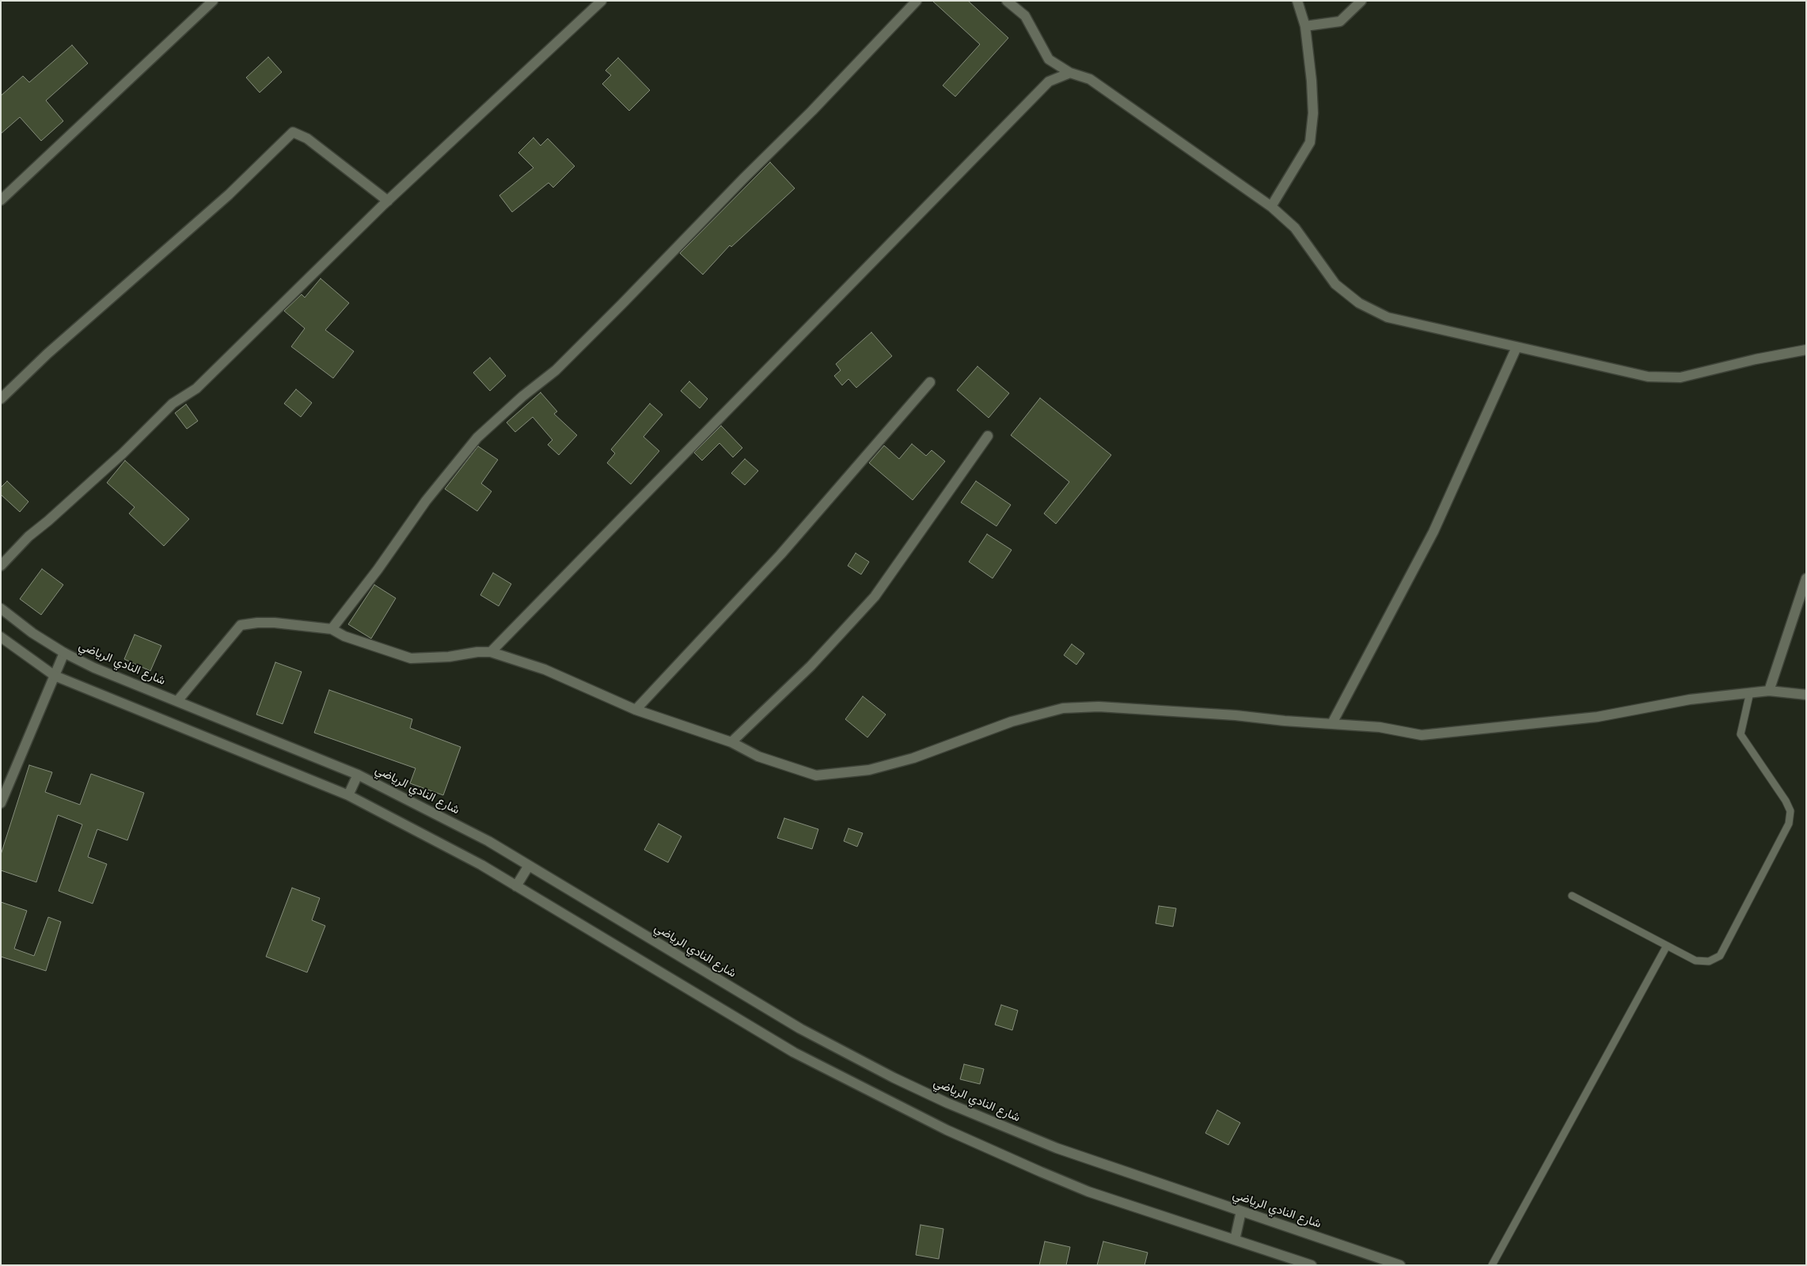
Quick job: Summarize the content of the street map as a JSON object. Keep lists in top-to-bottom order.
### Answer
{
  "streets": {
    "street": ["شارع النادي الرياضي"]
  }
}
